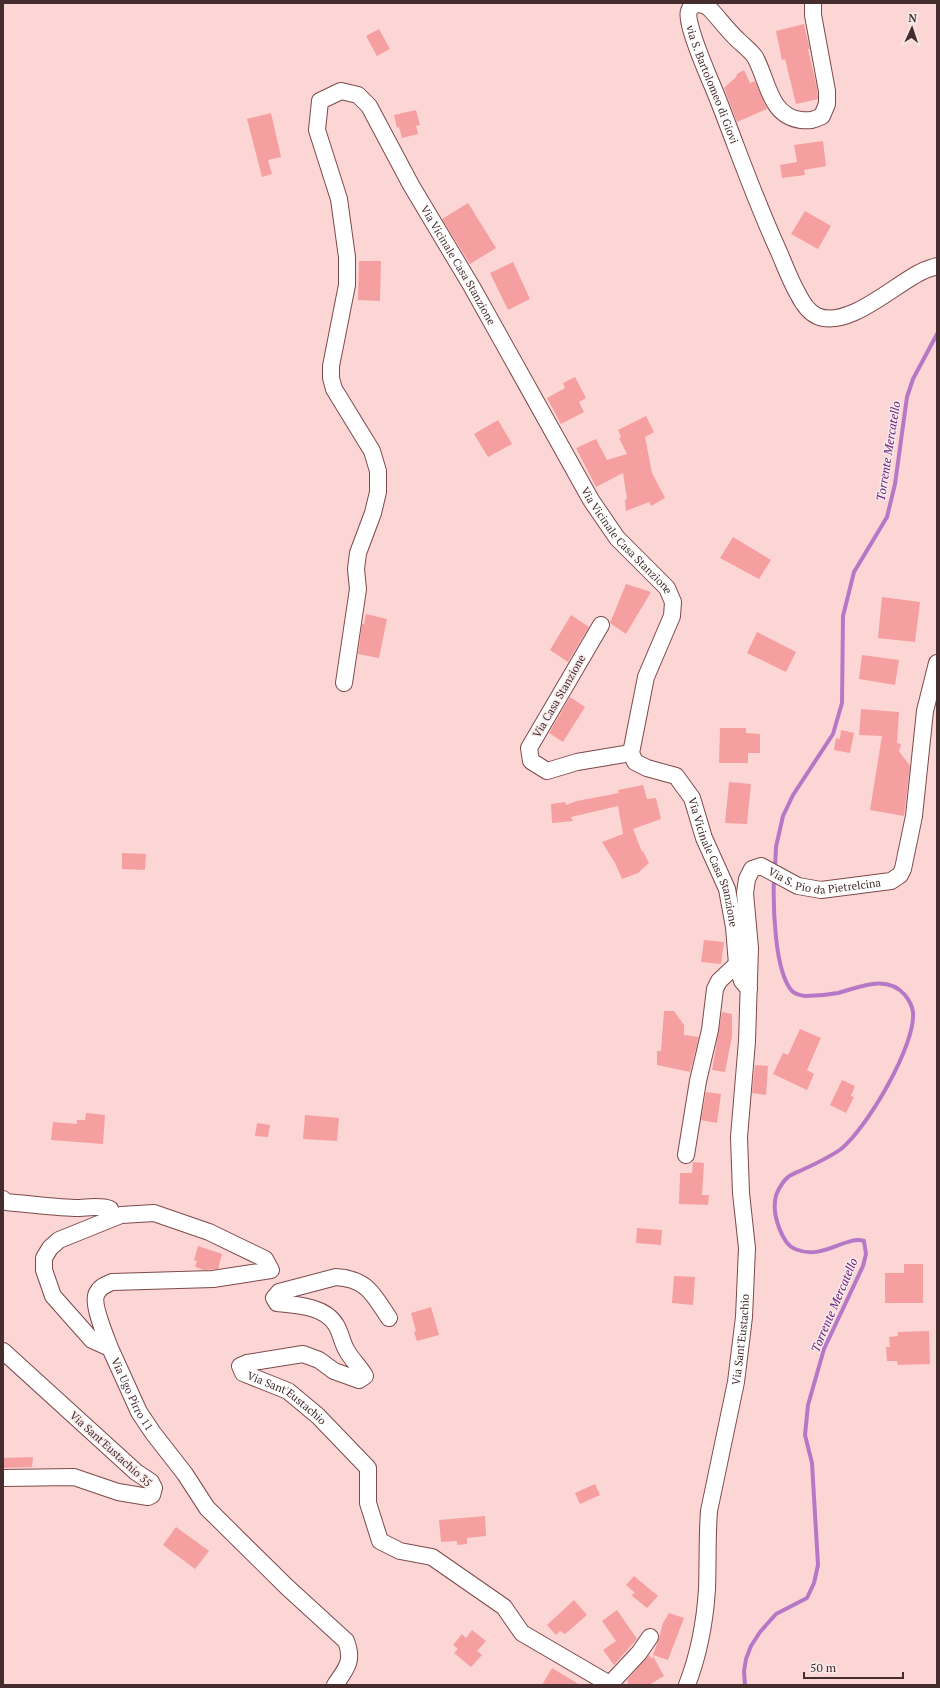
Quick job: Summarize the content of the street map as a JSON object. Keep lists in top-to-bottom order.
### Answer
{
  "streets": {
    "street": [
      "via S. Bartolomeo di Giovi",
      "Via Vicinale Casa Stanzione",
      "Via Casa Stanzione",
      "Via S. Pio da Pietrelcina",
      "Via Sant'Eustachio",
      "Via Ugo Pirro 11",
      "Via Sant'Eustachio 35"
    ]
  },
  "crossings": [
    ["Via Vicinale Casa Stanzione", "Via Casa Stanzione"],
    ["Via Vicinale Casa Stanzione", "Via S. Pio da Pietrelcina"],
    ["Via Vicinale Casa Stanzione", "Via Sant'Eustachio"],
    ["Via S. Pio da Pietrelcina", "Via Sant'Eustachio"]
  ],
  "water": ["Torrente Mercatello"],
  "scale_bar": "50 m",
  "north": "top"
}
